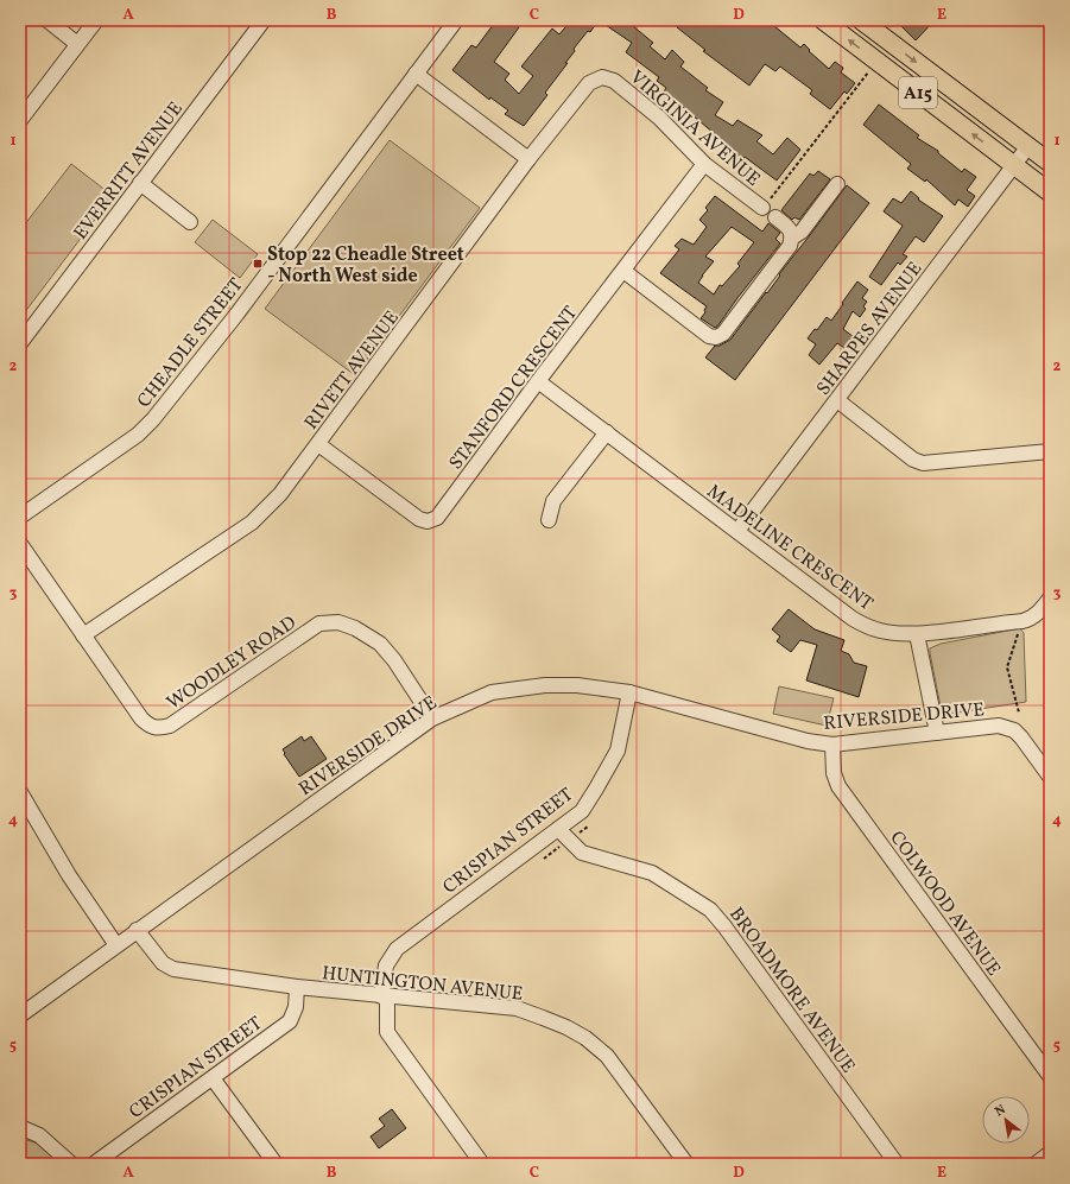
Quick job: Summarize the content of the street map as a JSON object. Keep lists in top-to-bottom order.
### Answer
{
  "streets": {
    "main road": ["A15"],
    "street": [
      "VIRGINIA AVENUE",
      "EVERRITT AVENUE",
      "SHARPES AVENUE",
      "CHEADLE STREET",
      "RIVETT AVENUE",
      "STANFORD CRESCENT",
      "MADELINE CRESCENT",
      "WOODLEY ROAD",
      "RIVERSIDE DRIVE",
      "CRISPIAN STREET",
      "COLWOOD AVENUE",
      "HUNTINGTON AVENUE",
      "BROADMORE AVENUE"
    ]
  },
  "crossings": [
    ["A15", "SHARPES AVENUE"],
    ["VIRGINIA AVENUE", "RIVETT AVENUE"],
    ["VIRGINIA AVENUE", "STANFORD CRESCENT"],
    ["SHARPES AVENUE", "MADELINE CRESCENT"],
    ["RIVETT AVENUE", "STANFORD CRESCENT"],
    ["RIVETT AVENUE", "WOODLEY ROAD"],
    ["STANFORD CRESCENT", "MADELINE CRESCENT"],
    ["WOODLEY ROAD", "RIVERSIDE DRIVE"],
    ["RIVERSIDE DRIVE", "CRISPIAN STREET"],
    ["RIVERSIDE DRIVE", "COLWOOD AVENUE"],
    ["RIVERSIDE DRIVE", "HUNTINGTON AVENUE"],
    ["CRISPIAN STREET", "HUNTINGTON AVENUE"],
    ["CRISPIAN STREET", "BROADMORE AVENUE"]
  ],
  "places": {
    "transit": ["Stop 22 Cheadle Street - North West side"]
  },
  "north": "top left",
  "grid": {
    "columns": [
      "A",
      "B",
      "C",
      "D",
      "E"
    ],
    "rows": [
      "1",
      "2",
      "3",
      "4",
      "5"
    ]
  }
}
